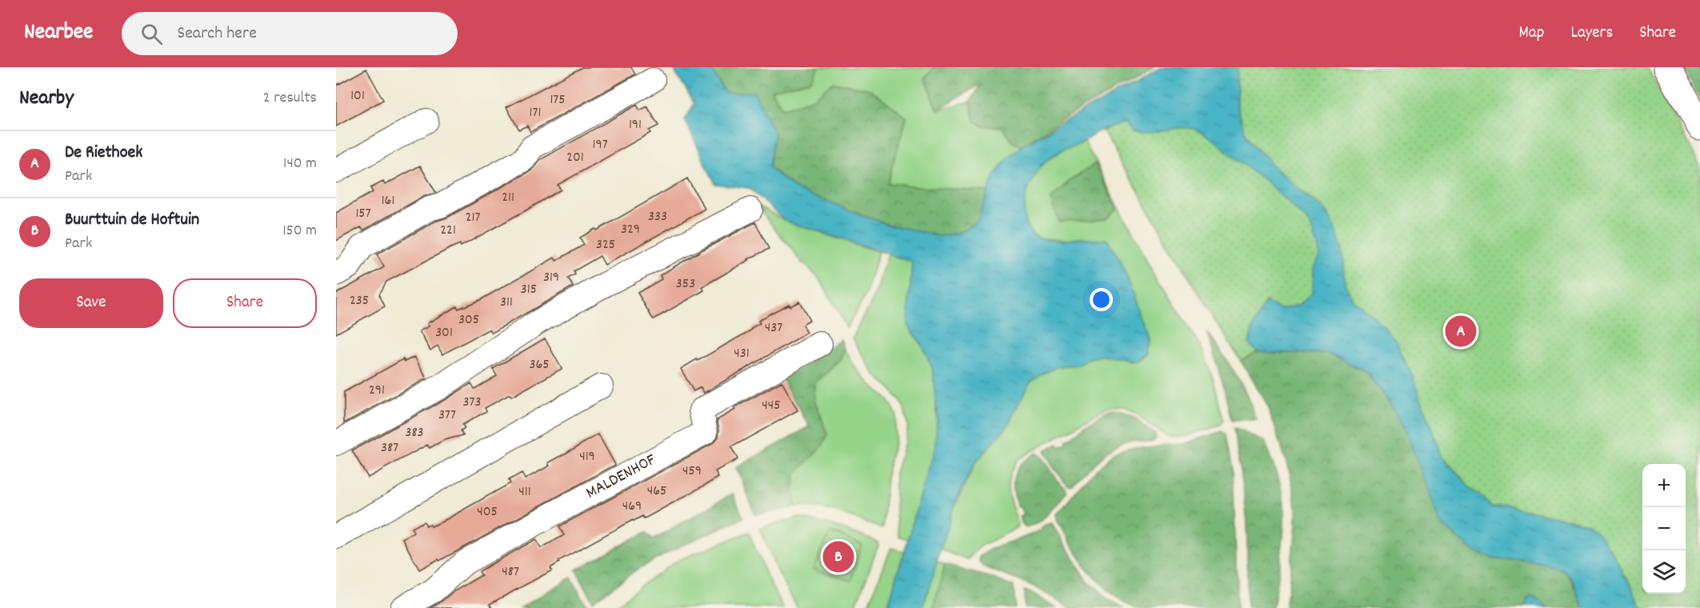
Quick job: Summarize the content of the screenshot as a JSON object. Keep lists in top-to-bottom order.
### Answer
{
  "streets": {
    "street": ["MALDENHOF"]
  },
  "house_numbers": [
    "101",
    "175",
    "171",
    "191",
    "197",
    "201",
    "211",
    "161",
    "157",
    "333",
    "217",
    "329",
    "221",
    "325",
    "319",
    "353",
    "315",
    "235",
    "311",
    "305",
    "437",
    "301",
    "431",
    "365",
    "291",
    "373",
    "445",
    "377",
    "383",
    "387",
    "419",
    "459",
    "465",
    "411",
    "469",
    "405",
    "487"
  ],
  "page": {
    "header": "Nearbee",
    "search": "Search here",
    "nav": ["Map", "Layers", "Share"],
    "heading": ["Nearby", "2 results"],
    "list": [
      {
        "mark": "A",
        "name": "De Riethoek",
        "note": "Park",
        "value": "140 m"
      },
      {
        "mark": "B",
        "name": "Buurttuin de Hoftuin",
        "note": "Park",
        "value": "150 m"
      }
    ],
    "buttons": ["Save", "Share"],
    "pins": ["A", "B"],
    "map_buttons": ["+", "−"]
  }
}
